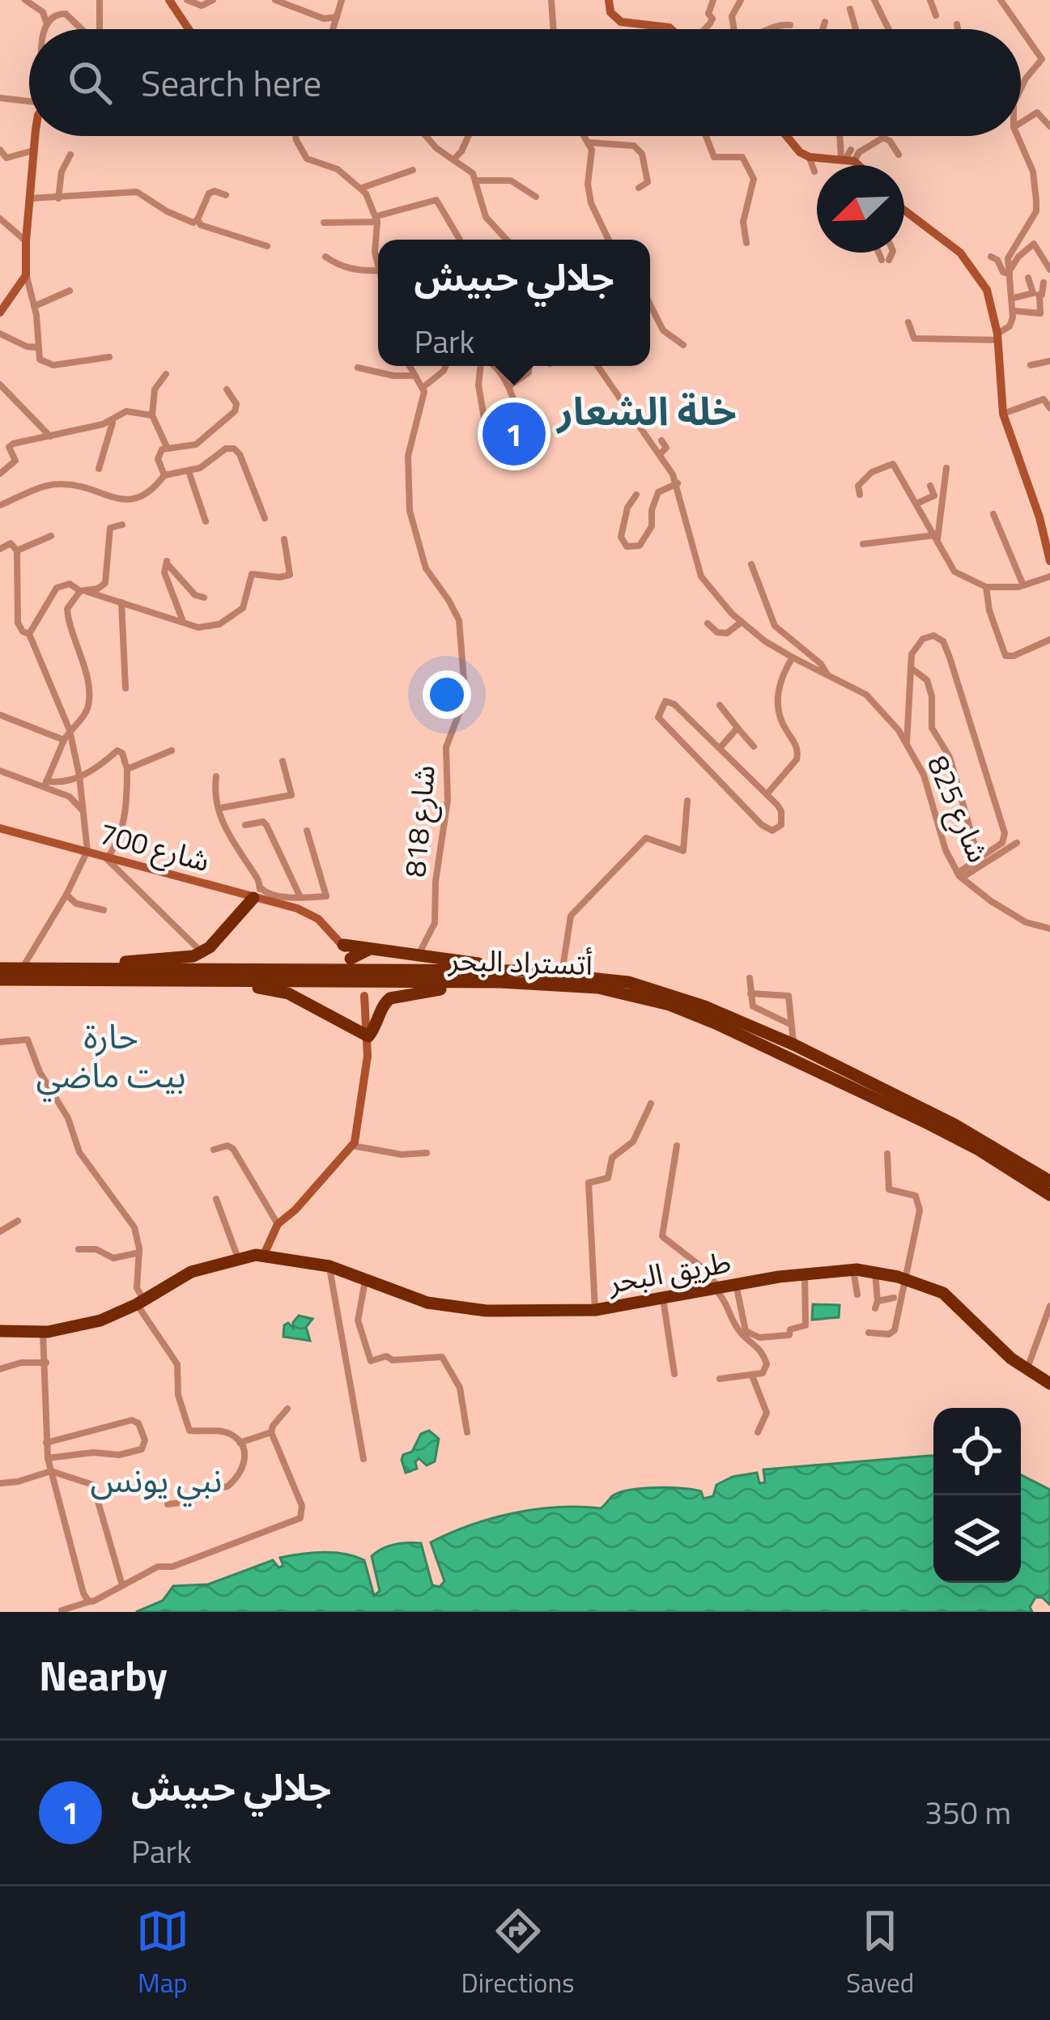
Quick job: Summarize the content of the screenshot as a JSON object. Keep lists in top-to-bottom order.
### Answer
{
  "streets": {
    "highway": ["أتستراد البحر", "طريق البحر"],
    "main road": ["شارع 700"],
    "street": ["شارع 825", "شارع 818"]
  },
  "districts": ["خلة الشعار", "حارة بيت ماضي", "نبي يونس"],
  "north": "bottom left",
  "page": {
    "search": "Search here",
    "popup": ["جلالي حبيش", "Park"],
    "pins": "1",
    "heading": "Nearby",
    "list": [
      {
        "mark": "1",
        "name": "جلالي حبيش",
        "note": "Park",
        "value": "350 m"
      }
    ],
    "nav": ["Map", "Directions", "Saved"]
  }
}
